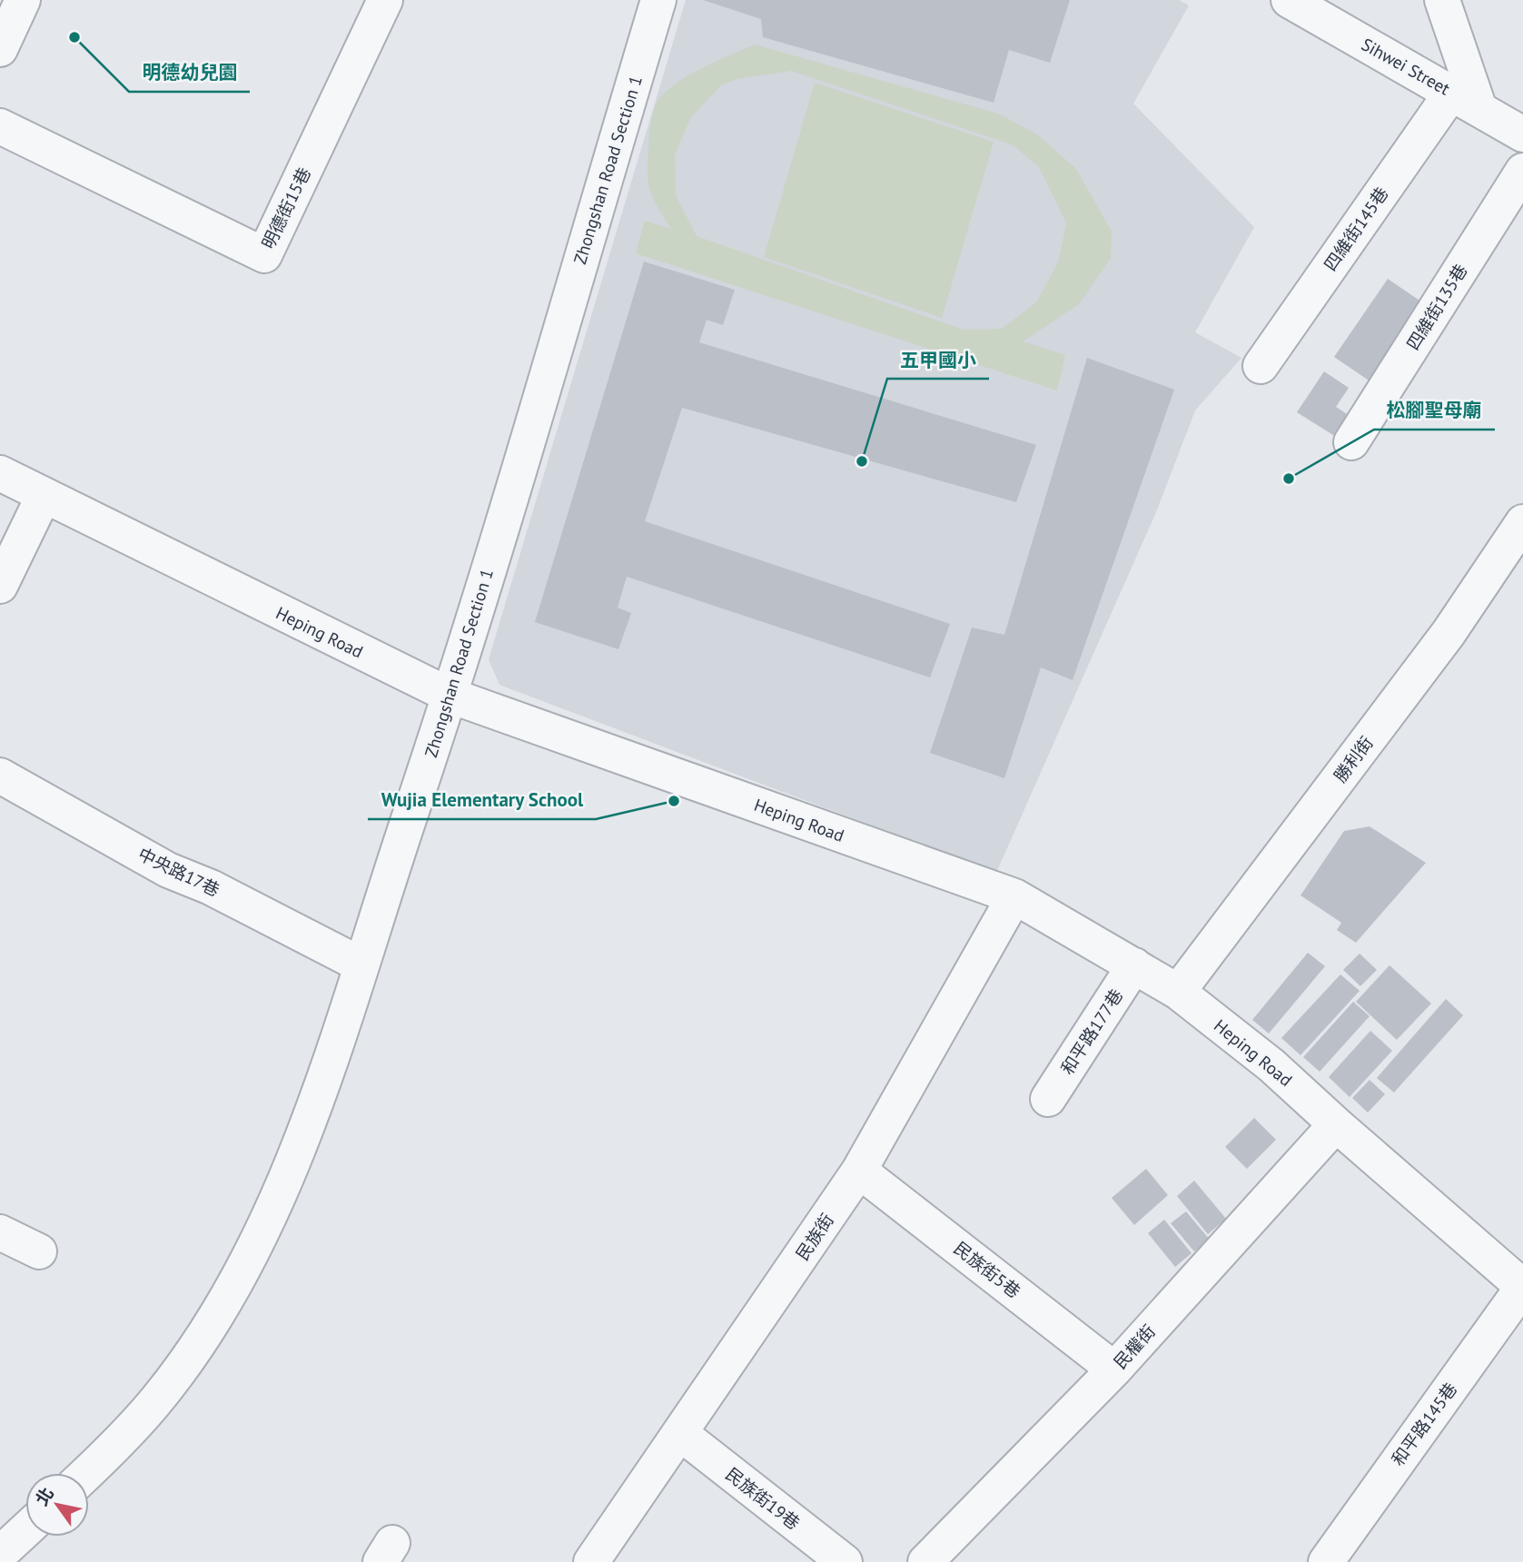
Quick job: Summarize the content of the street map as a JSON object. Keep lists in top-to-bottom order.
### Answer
{
  "streets": {
    "street": [
      "Sihwei Street",
      "Zhongshan Road Section 1",
      "明德街15巷",
      "四維街145巷",
      "四維街135巷",
      "Heping Road",
      "勝利街",
      "中央路17巷",
      "和平路177巷",
      "民族街",
      "民族街5巷",
      "民權街",
      "和平路145巷",
      "民族街19巷"
    ]
  },
  "crossings": [
    ["Sihwei Street", "四維街145巷"],
    ["Zhongshan Road Section 1", "Heping Road"],
    ["Zhongshan Road Section 1", "中央路17巷"],
    ["Heping Road", "勝利街"],
    ["Heping Road", "和平路177巷"],
    ["Heping Road", "民族街"],
    ["Heping Road", "民權街"],
    ["Heping Road", "和平路145巷"],
    ["民族街", "民族街5巷"],
    ["民族街", "民族街19巷"],
    ["民族街5巷", "民權街"]
  ],
  "places": [
    "明德幼兒園",
    "五甲國小",
    "松腳聖母廟",
    "Wujia Elementary School"
  ],
  "north": "top left"
}
